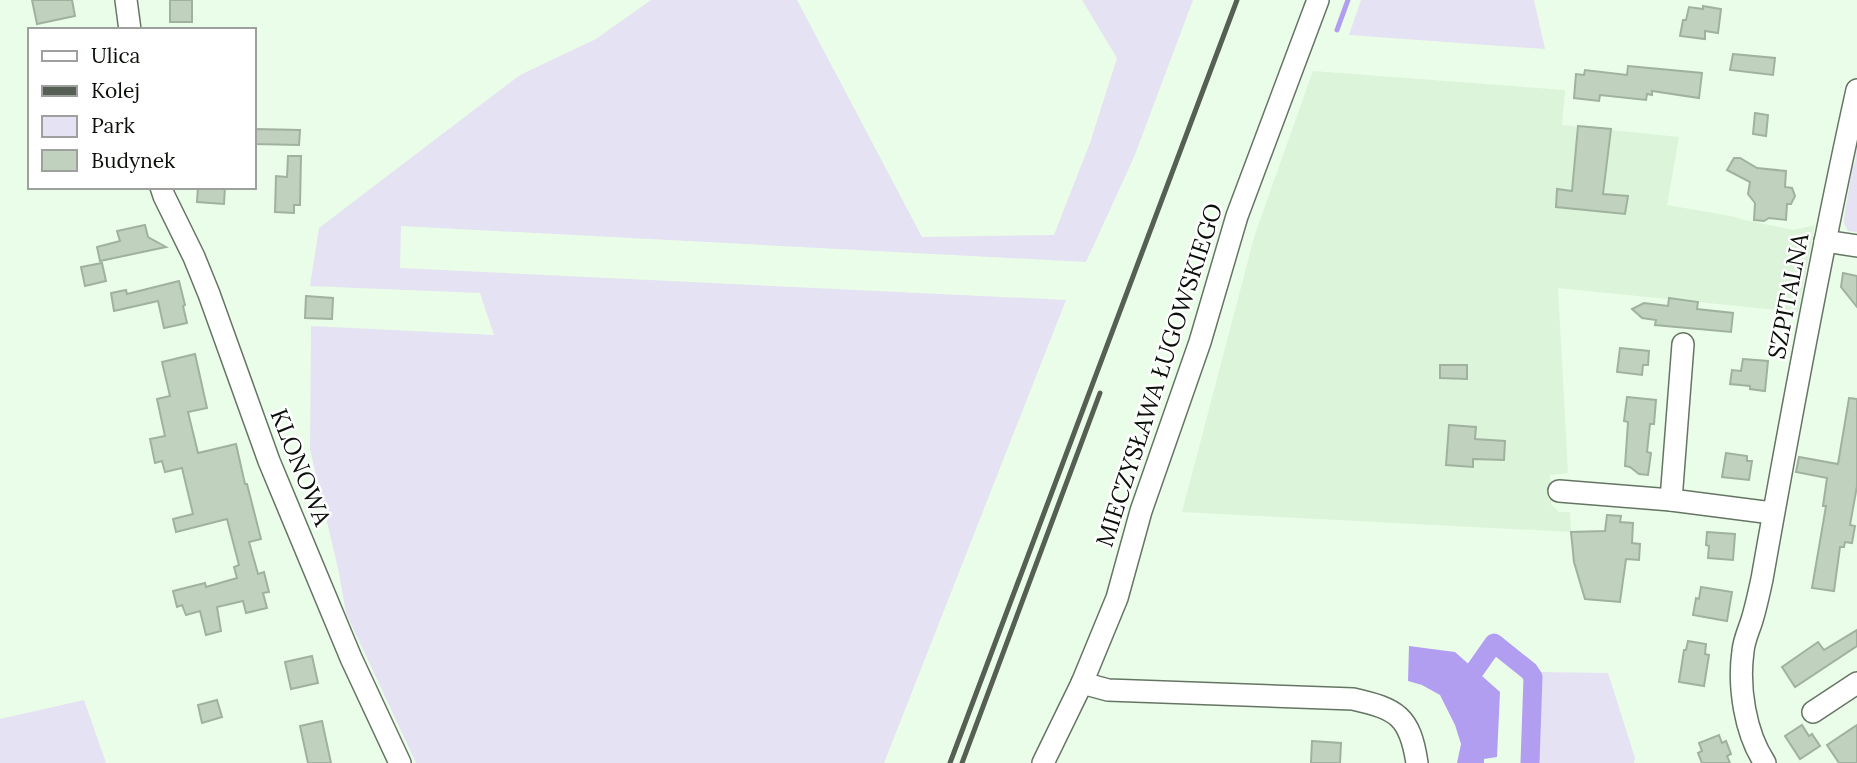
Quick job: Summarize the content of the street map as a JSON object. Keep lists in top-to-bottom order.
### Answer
{
  "streets": {
    "street": ["SZPITALNA", "MIECZYSŁAWA ŁUGOWSKIEGO", "KLONOWA"]
  },
  "legend": [
    "Ulica",
    "Kolej",
    "Park",
    "Budynek"
  ]
}
